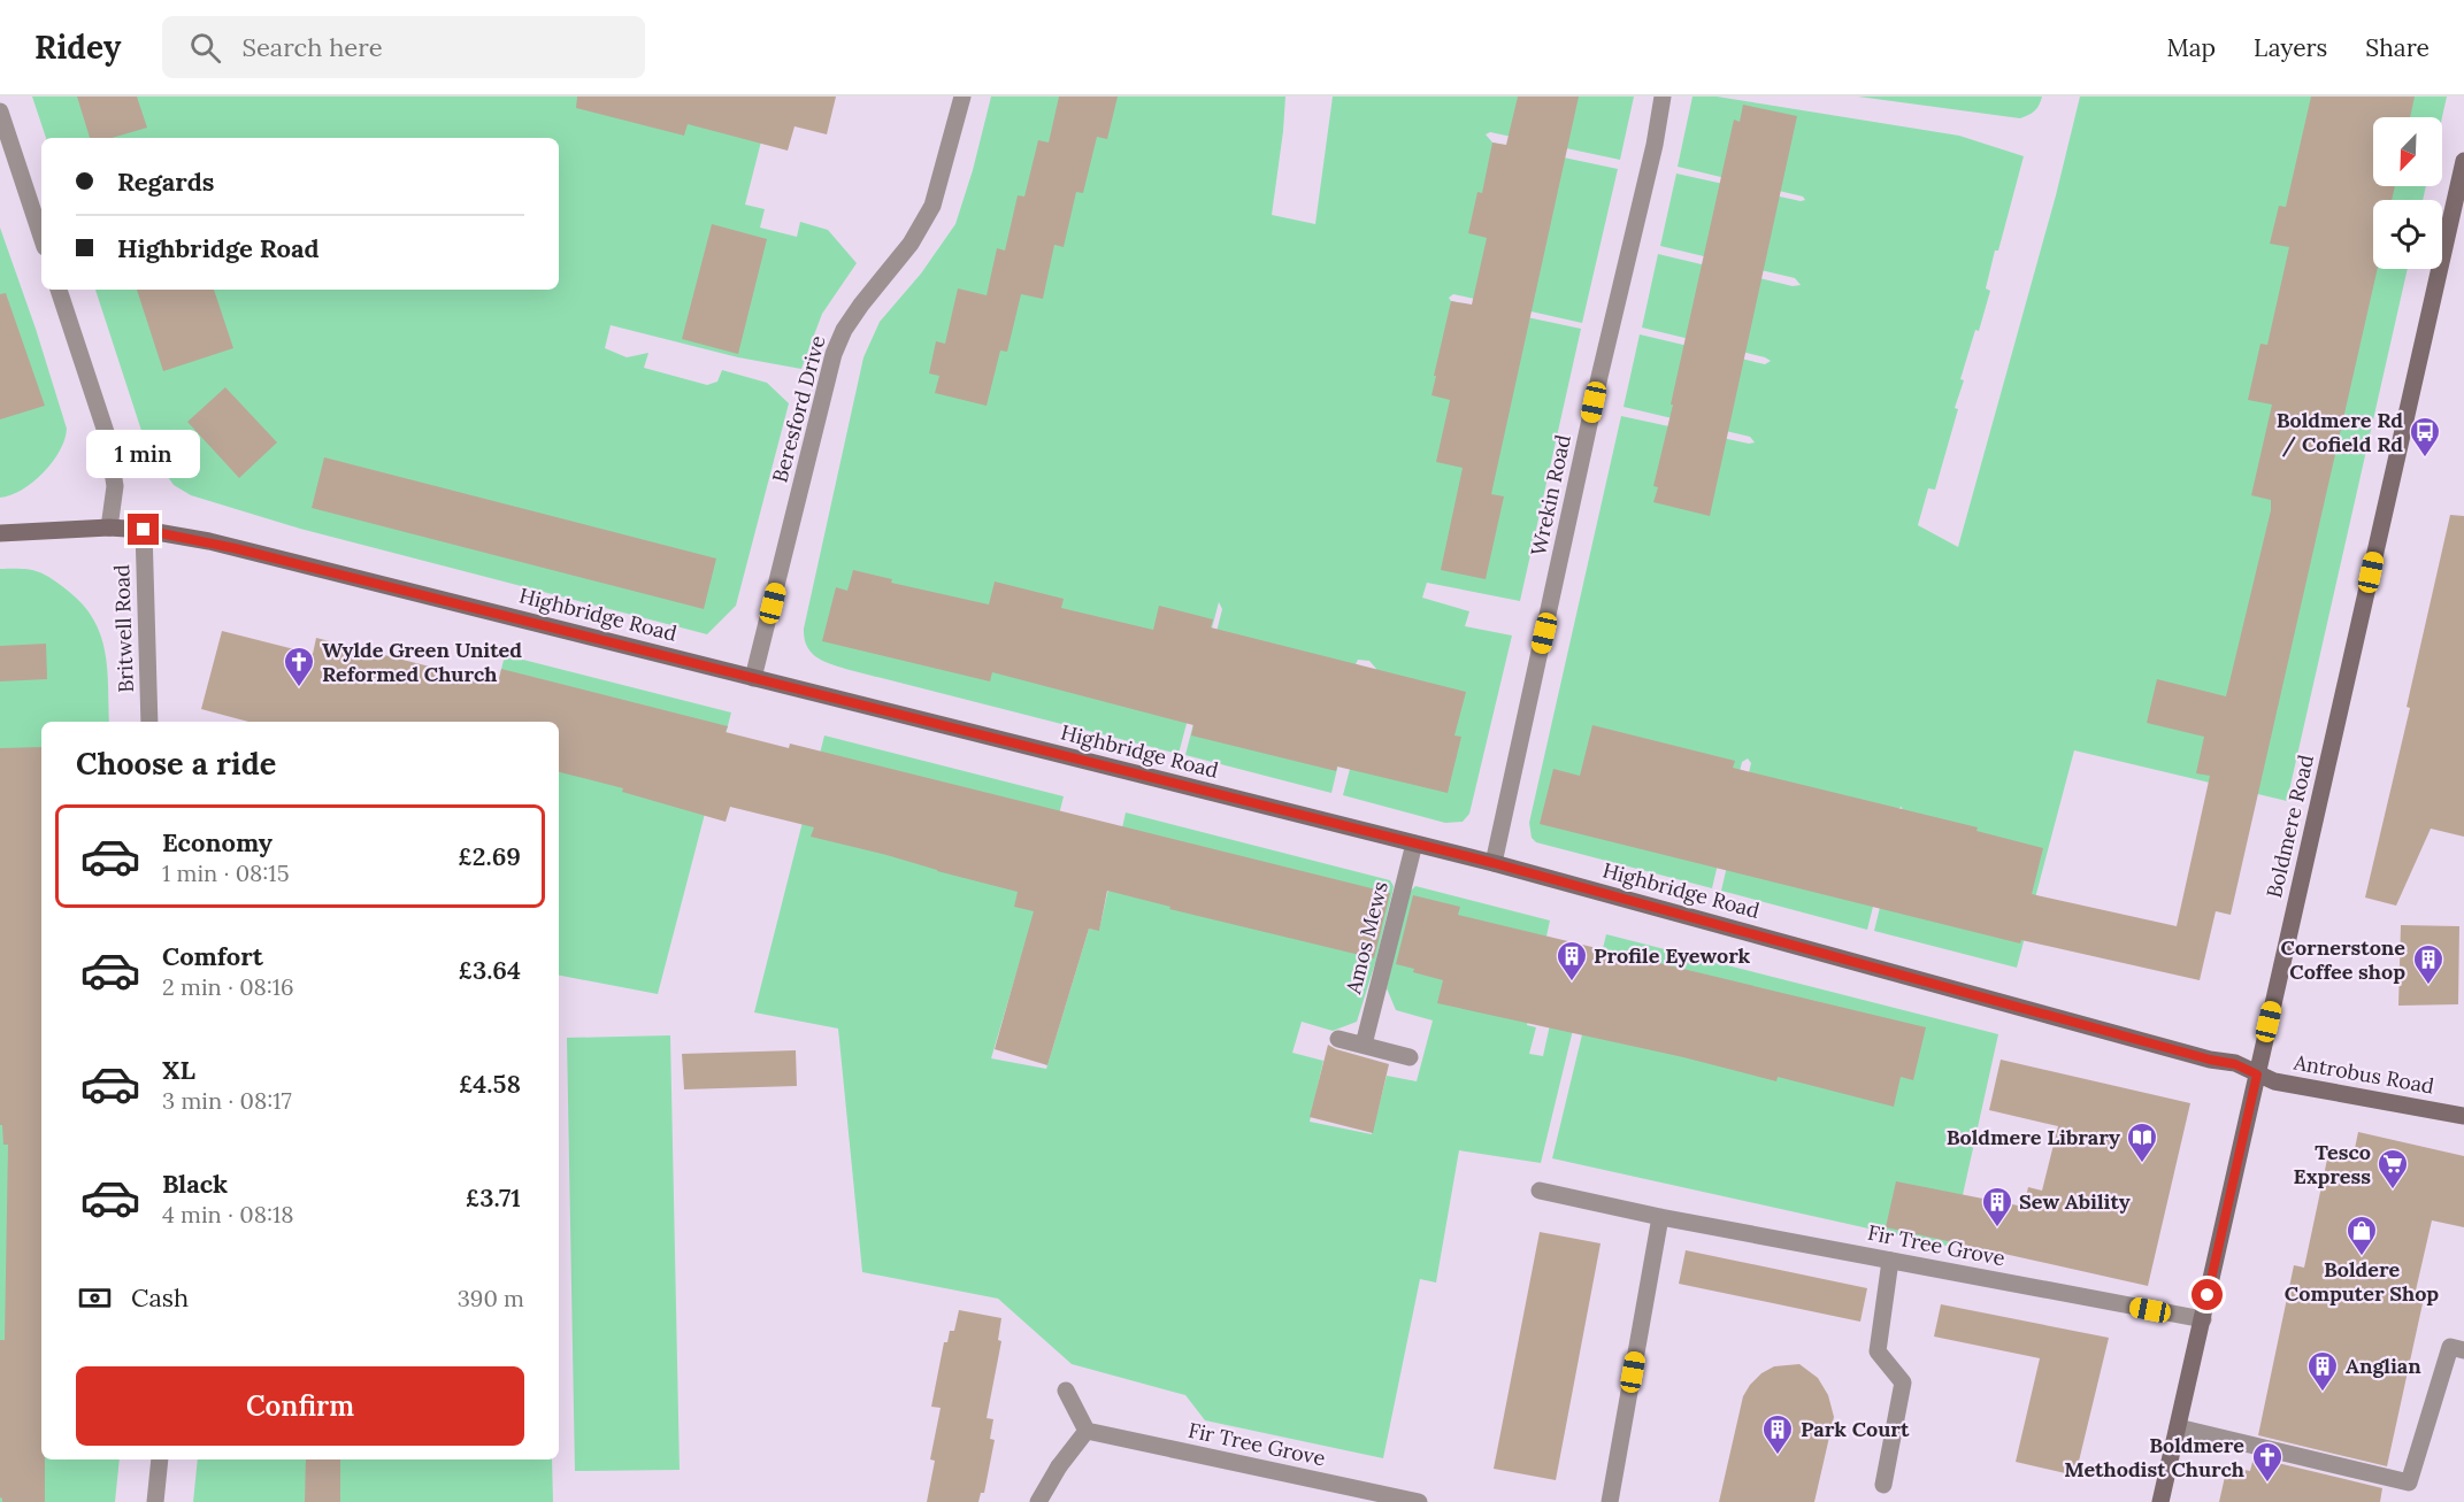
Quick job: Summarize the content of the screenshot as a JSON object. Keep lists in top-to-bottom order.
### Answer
{
  "streets": {
    "street": [
      "Beresford Drive",
      "Wrekin Road",
      "Highbridge Road",
      "Britwell Road",
      "Boldmere Road",
      "Amos Mews",
      "Antrobus Road",
      "Fir Tree Grove"
    ]
  },
  "crossings": [
    ["Beresford Drive", "Highbridge Road"],
    ["Wrekin Road", "Highbridge Road"],
    ["Highbridge Road", "Britwell Road"],
    ["Highbridge Road", "Boldmere Road"],
    ["Highbridge Road", "Amos Mews"],
    ["Highbridge Road", "Antrobus Road"],
    ["Boldmere Road", "Antrobus Road"],
    ["Boldmere Road", "Fir Tree Grove"]
  ],
  "places": {
    "bus stop": ["Boldmere Rd / Cofield Rd"],
    "church": ["Wylde Green United Reformed Church", "Boldmere Methodist Church"],
    "building": [
      "Profile Eyework",
      "Cornerstone Coffee shop",
      "Sew Ability",
      "Anglian",
      "Park Court"
    ],
    "library": ["Boldmere Library"],
    "supermarket": ["Tesco Express"],
    "shop": ["Boldere Computer Shop"]
  },
  "north": "bottom left",
  "page": {
    "header": "Ridey",
    "search": "Search here",
    "nav": ["Map", "Layers", "Share"],
    "banner": ["Regards", "Highbridge Road"],
    "bubble": "1 min",
    "heading": "Choose a ride",
    "list": [
      {
        "name": "Economy",
        "note": "1 min · 08:15",
        "value": "£2.69"
      },
      {
        "name": "Comfort",
        "note": "2 min · 08:16",
        "value": "£3.64"
      },
      {
        "name": "XL",
        "note": "3 min · 08:17",
        "value": "£4.58"
      },
      {
        "name": "Black",
        "note": "4 min · 08:18",
        "value": "£3.71"
      }
    ],
    "pay": ["Cash", "390 m"],
    "buttons": "Confirm"
  }
}
